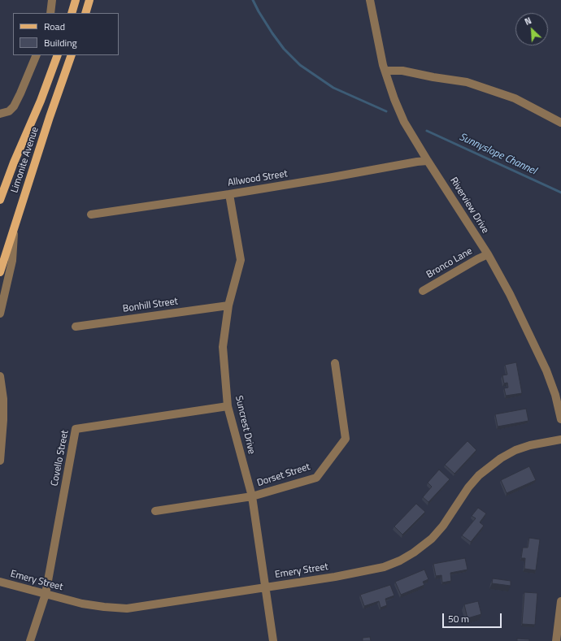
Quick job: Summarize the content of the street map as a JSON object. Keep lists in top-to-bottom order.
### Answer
{
  "streets": {
    "main road": ["Limonite Avenue"],
    "street": [
      "Allwood Street",
      "Riverview Drive",
      "Bronco Lane",
      "Bonhill Street",
      "Suncrest Drive",
      "Covello Street",
      "Dorset Street",
      "Emery Street"
    ]
  },
  "crossings": [
    ["Allwood Street", "Riverview Drive"],
    ["Allwood Street", "Suncrest Drive"],
    ["Riverview Drive", "Bronco Lane"],
    ["Bonhill Street", "Suncrest Drive"],
    ["Suncrest Drive", "Covello Street"],
    ["Suncrest Drive", "Dorset Street"],
    ["Suncrest Drive", "Emery Street"],
    ["Covello Street", "Emery Street"]
  ],
  "water": ["Sunnyslope Channel"],
  "legend": ["Road", "Building"],
  "scale_bar": "50 m",
  "north": "top left"
}
